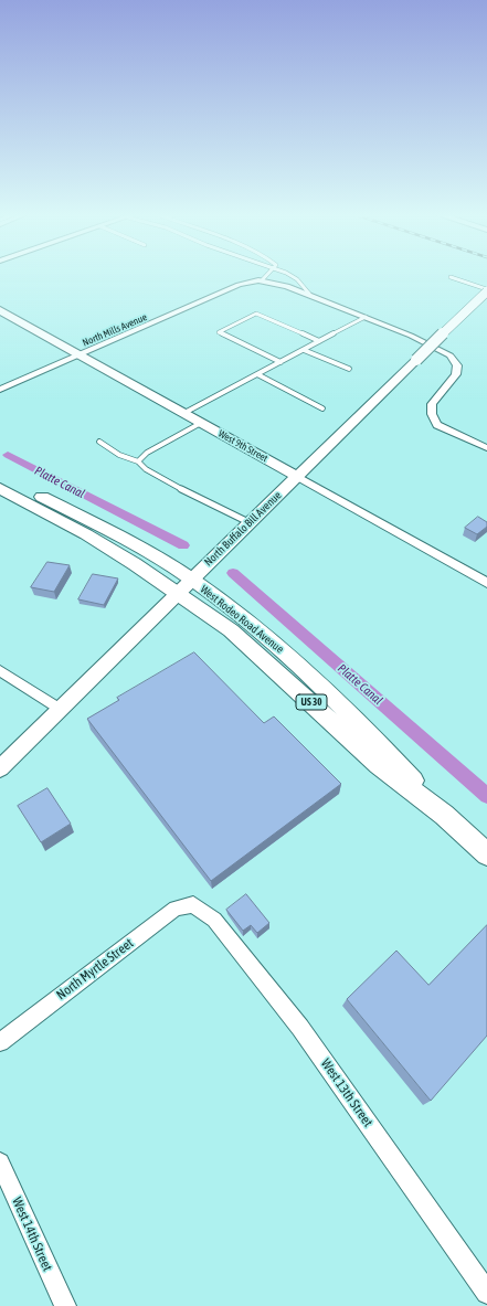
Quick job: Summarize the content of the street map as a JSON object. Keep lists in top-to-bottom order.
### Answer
{
  "streets": {
    "main road": ["West Rodeo Road Avenue", "US 30"],
    "street": [
      "North Mills Avenue",
      "West 9th Street",
      "North Buffalo Bill Avenue",
      "North Myrtle Street",
      "West 13th Street",
      "West 14th Street"
    ]
  },
  "crossings": [
    ["North Mills Avenue", "West 9th Street"],
    ["West 9th Street", "North Buffalo Bill Avenue"],
    ["North Buffalo Bill Avenue", "West Rodeo Road Avenue"],
    ["North Myrtle Street", "West 13th Street"]
  ],
  "water": ["Platte Canal"]
}
